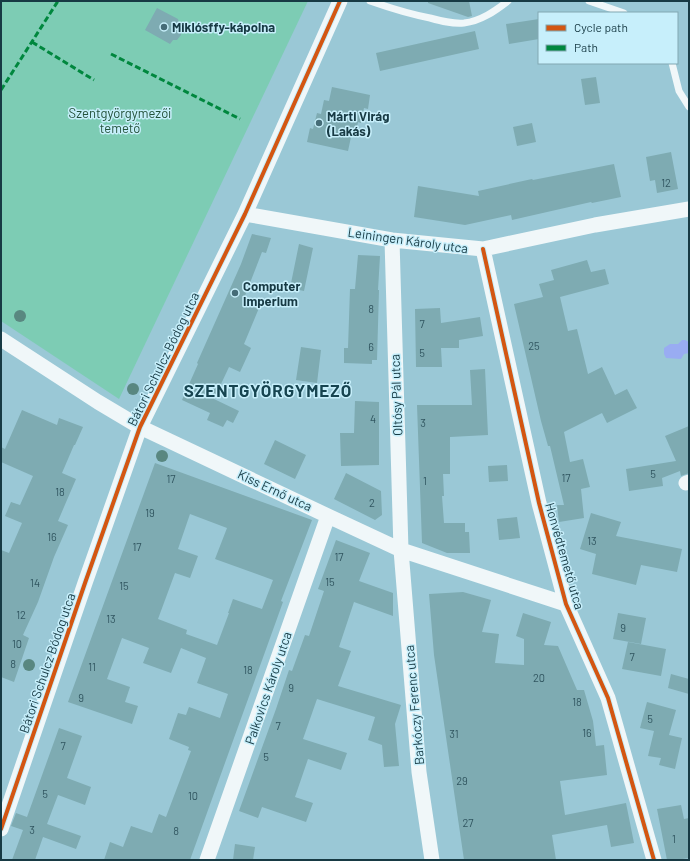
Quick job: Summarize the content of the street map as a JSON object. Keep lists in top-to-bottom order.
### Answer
{
  "streets": {
    "street": [
      "Leiningen Károly utca",
      "Bátori Schulcz Bódog utca",
      "Oltósy Pál utca",
      "Kiss Ernő utca",
      "Honvédtemető utca",
      "Palkovics Károly utca",
      "Barkóczy Ferenc utca"
    ]
  },
  "crossings": [
    ["Leiningen Károly utca", "Bátori Schulcz Bódog utca"],
    ["Leiningen Károly utca", "Oltósy Pál utca"],
    ["Leiningen Károly utca", "Honvédtemető utca"],
    ["Bátori Schulcz Bódog utca", "Kiss Ernő utca"],
    ["Oltósy Pál utca", "Kiss Ernő utca"],
    ["Oltósy Pál utca", "Barkóczy Ferenc utca"],
    ["Kiss Ernő utca", "Honvédtemető utca"],
    ["Kiss Ernő utca", "Palkovics Károly utca"],
    ["Kiss Ernő utca", "Barkóczy Ferenc utca"]
  ],
  "districts": ["SZENTGYÖRGYMEZŐ"],
  "parks": ["Szentgyörgymezői temető"],
  "places": ["Miklósffy-kápolna", "Márti Virág (Lakás)", "Computer Imperium"],
  "house_numbers": [
    "12",
    "8",
    "7",
    "25",
    "6",
    "5",
    "4",
    "3",
    "5",
    "17",
    "17",
    "1",
    "18",
    "2",
    "19",
    "16",
    "13",
    "17",
    "17",
    "15",
    "14",
    "15",
    "12",
    "13",
    "9",
    "10",
    "7",
    "8",
    "11",
    "18",
    "20",
    "9",
    "9",
    "18",
    "5",
    "7",
    "16",
    "31",
    "7",
    "5",
    "29",
    "5",
    "10",
    "27",
    "3",
    "8",
    "1"
  ],
  "legend": ["Cycle path", "Path"]
}
